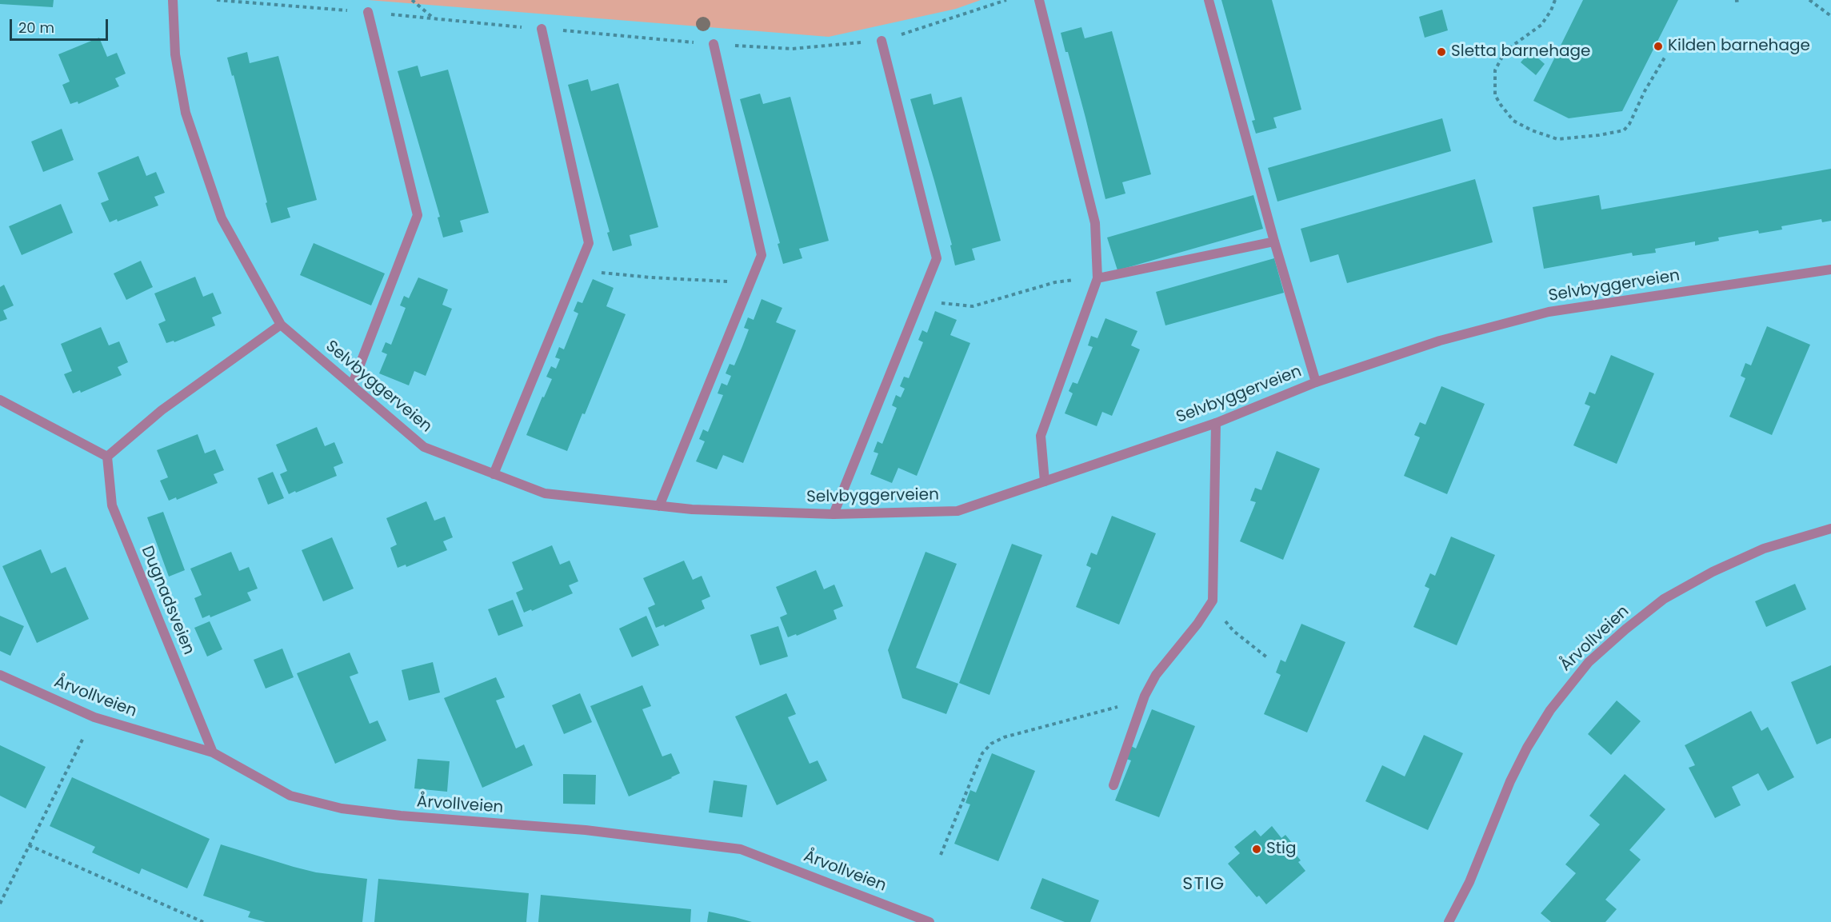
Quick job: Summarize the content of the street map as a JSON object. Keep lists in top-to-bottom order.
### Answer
{
  "streets": {
    "street": ["Selvbyggerveien", "Dugnadsveien", "Årvollveien"]
  },
  "crossings": [
    ["Dugnadsveien", "Årvollveien"]
  ],
  "districts": ["STIG"],
  "places": ["Kilden barnehage", "Sletta barnehage", "Stig"],
  "scale_bar": "20 m"
}
